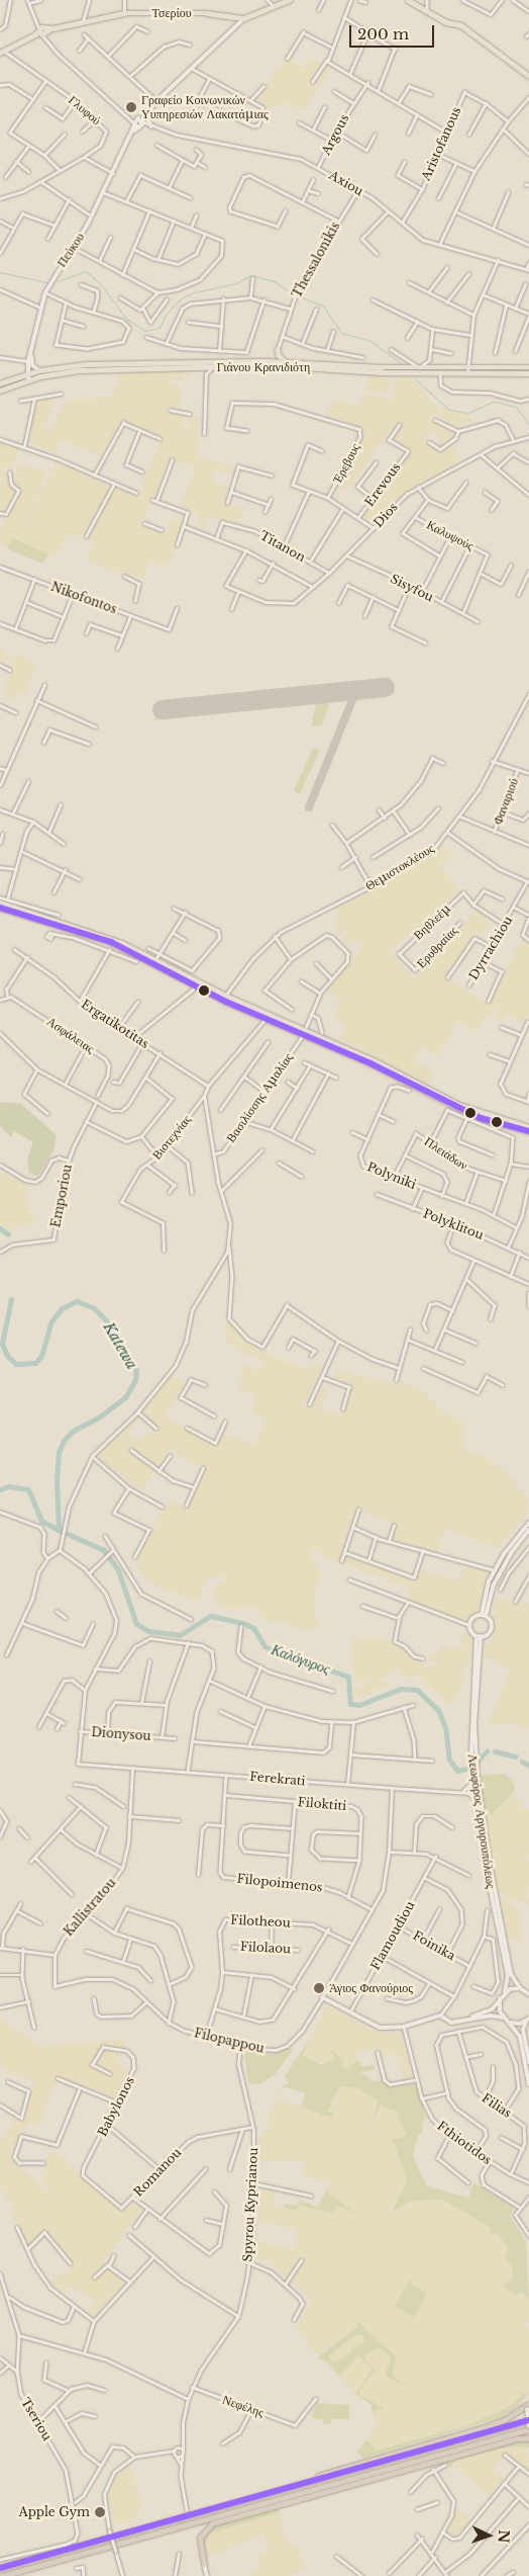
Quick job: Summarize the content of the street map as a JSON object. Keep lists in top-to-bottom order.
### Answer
{
  "streets": {
    "main road": [
      "Τσερίου",
      "Πεύκου",
      "Γιάνου Κρανιδιότη",
      "Λεωφόρος Αργυρουπόλεως"
    ],
    "street": [
      "Γλυφού",
      "Argous",
      "Aristofanous",
      "Axiou",
      "Thessalonikis",
      "Έρεβους",
      "Erevous",
      "Dios",
      "Καλυψούς",
      "Titanon",
      "Sisyfou",
      "Nikofontos",
      "Φαναριού",
      "Θεμιστοκλέους",
      "Βηθλεέμ",
      "Ερυθραίας",
      "Dyrrachiou",
      "Ergatikotitas",
      "Ασφάλειας",
      "Βασιλίσσης Αμαλίας",
      "Βιοτεχνίας",
      "Πλειάδων",
      "Polyniki",
      "Emporiou",
      "Polyklitou",
      "Dionysou",
      "Ferekrati",
      "Filoktiti",
      "Filopoimenos",
      "Kallistratou",
      "Filotheou",
      "Flamoudiou",
      "Foinika",
      "Filolaou",
      "Filopappou",
      "Filias",
      "Babylonos",
      "Fthiotidos",
      "Romanou",
      "Spyrou Kyprianou",
      "Νεφέλης",
      "Tseriou"
    ]
  },
  "crossings": [
    ["Τσερίου", "Γλυφού"],
    ["Τσερίου", "Πεύκου"],
    ["Argous", "Axiou"],
    ["Axiou", "Πεύκου"],
    ["Axiou", "Thessalonikis"],
    ["Πεύκου", "Γιάνου Κρανιδιότη"],
    ["Thessalonikis", "Γιάνου Κρανιδιότη"],
    ["Dios", "Titanon"],
    ["Dios", "Sisyfou"],
    ["Βηθλεέμ", "Ερυθραίας"],
    ["Dionysou", "Ferekrati"],
    ["Ferekrati", "Filopoimenos"],
    ["Ferekrati", "Kallistratou"],
    ["Ferekrati", "Filopappou"],
    ["Filoktiti", "Filopoimenos"],
    ["Filopoimenos", "Filopappou"],
    ["Kallistratou", "Filopappou"],
    ["Filotheou", "Filopappou"],
    ["Flamoudiou", "Foinika"],
    ["Filopappou", "Spyrou Kyprianou"],
    ["Babylonos", "Romanou"],
    ["Romanou", "Spyrou Kyprianou"],
    ["Spyrou Kyprianou", "Νεφέλης"]
  ],
  "water": ["Katewa", "Καλόγυρος"],
  "places": ["Γραφείο Κοινωνικών Υυπηρεσιών Λακατάμιας", "Άγιος Φανούριος", "Apple Gym"],
  "scale_bar": "200 m",
  "north": "right"
}
